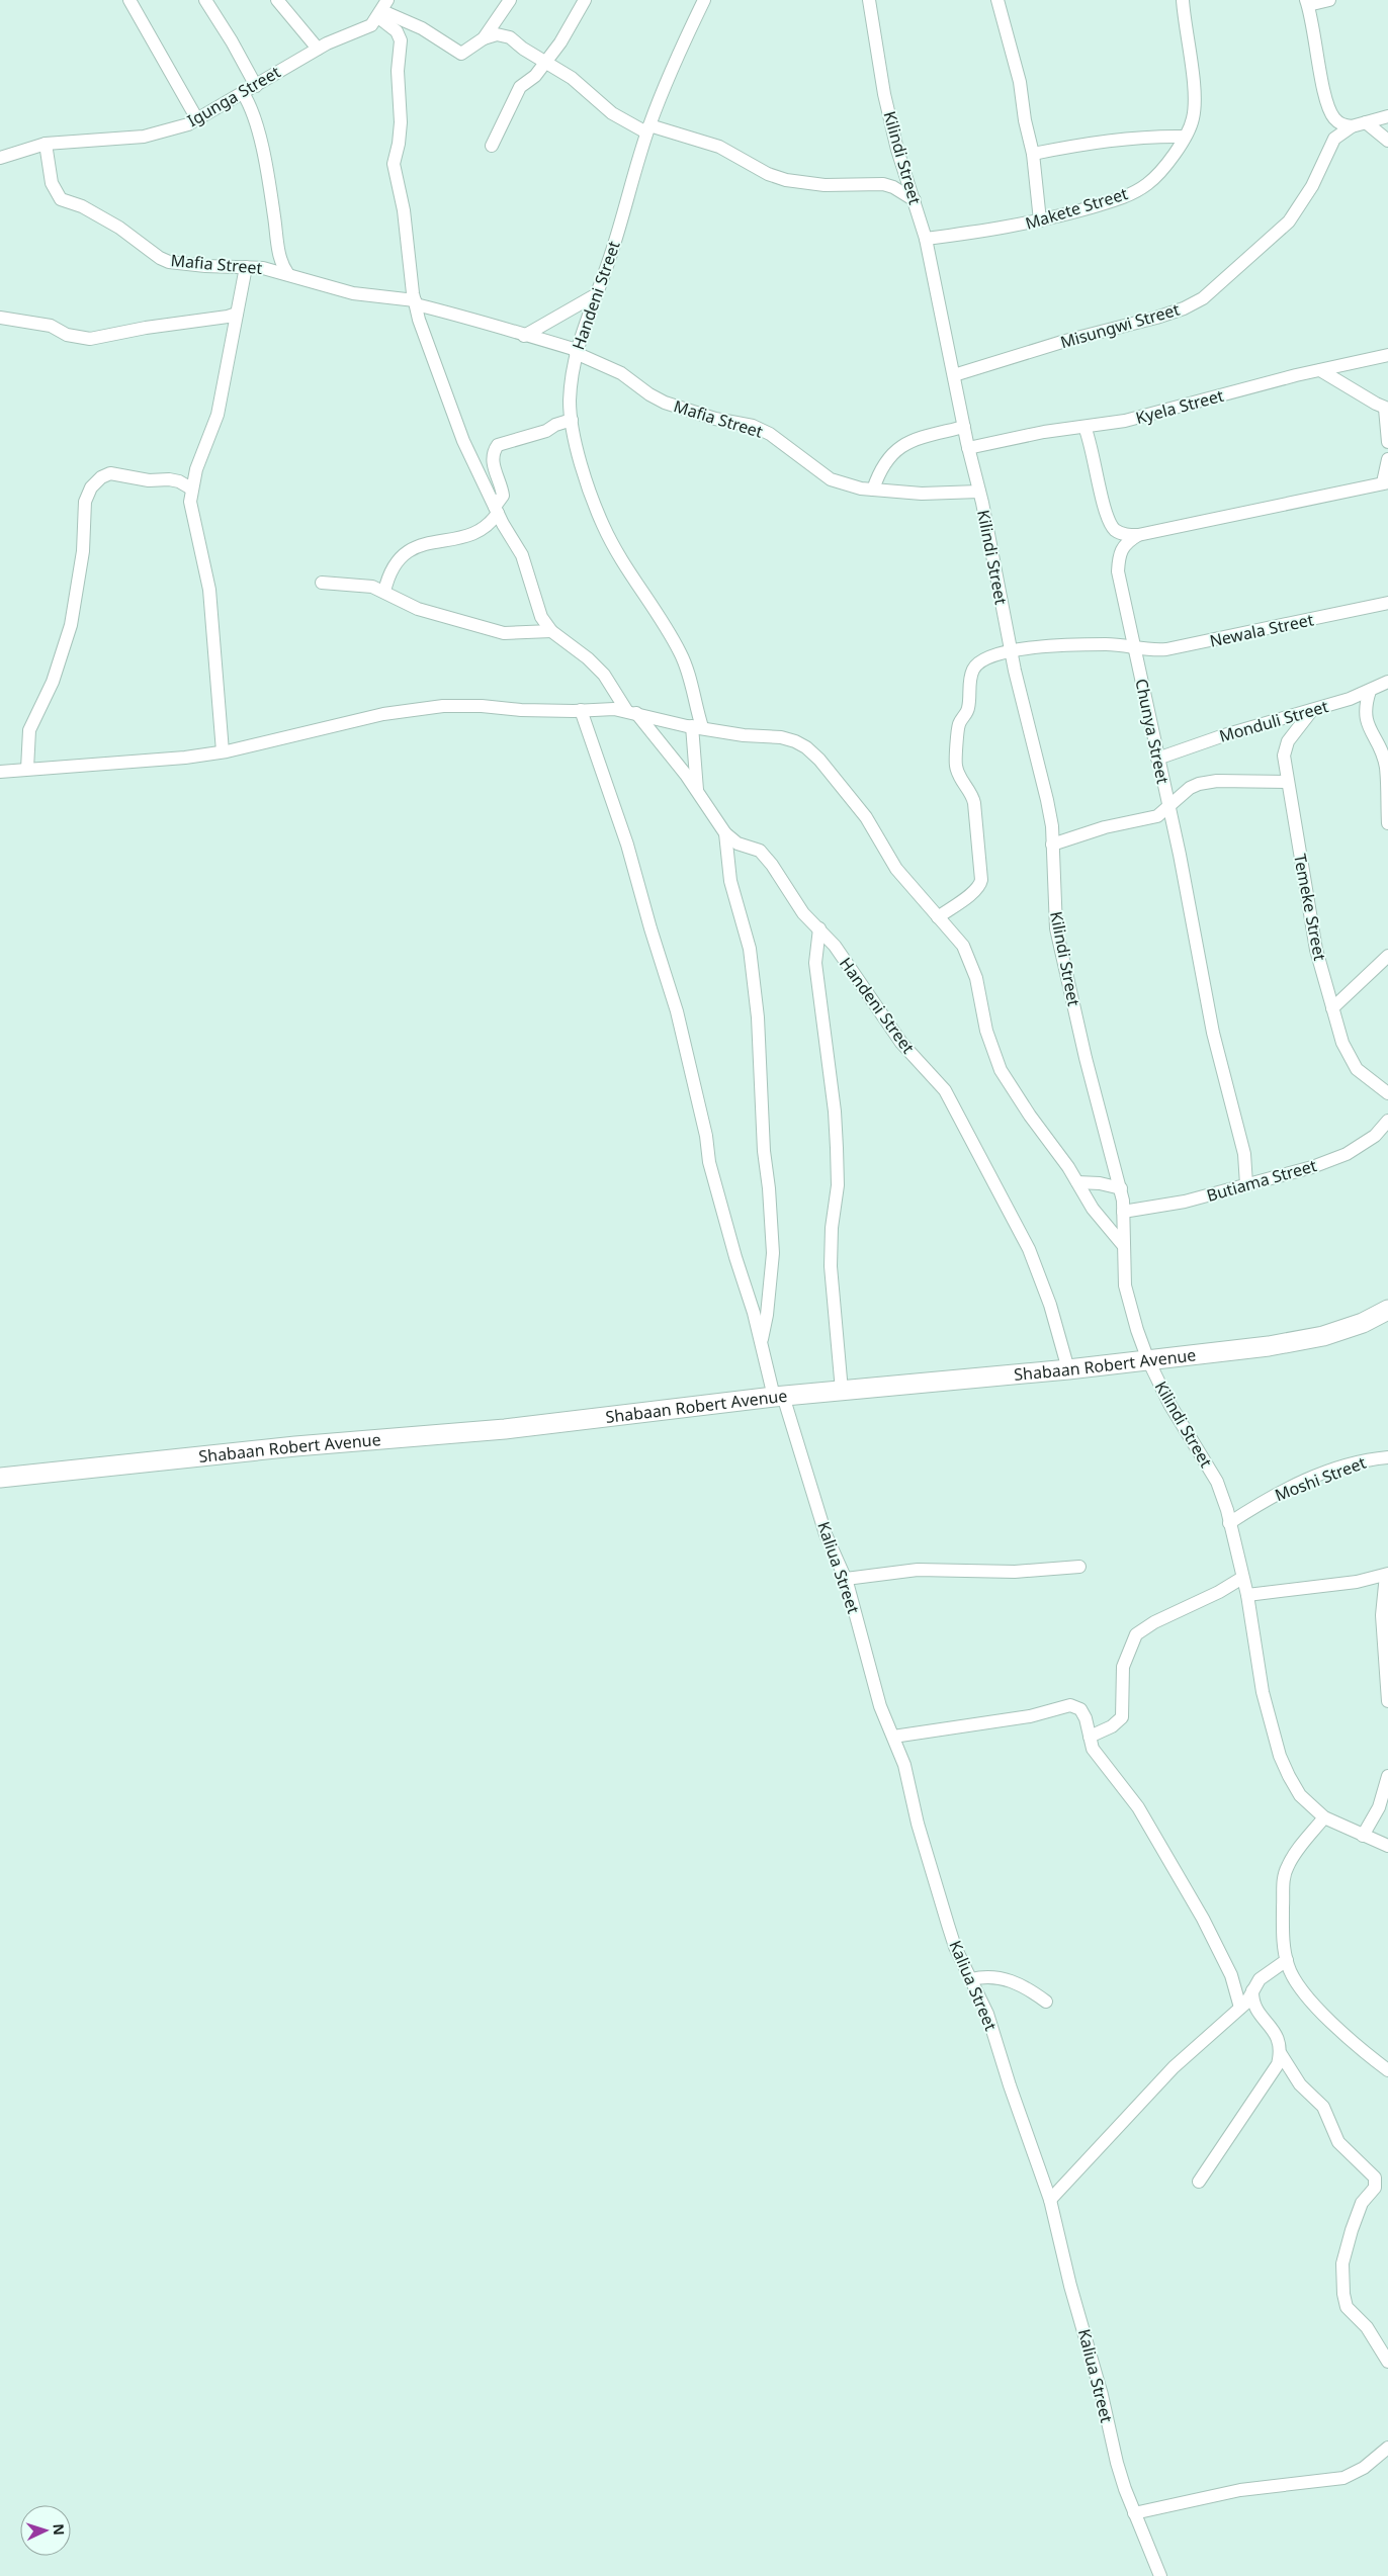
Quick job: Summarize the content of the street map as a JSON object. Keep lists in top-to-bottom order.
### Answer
{
  "streets": {
    "main road": ["Shabaan Robert Avenue"],
    "street": [
      "Igunga Street",
      "Kilindi Street",
      "Makete Street",
      "Mafia Street",
      "Handeni Street",
      "Misungwi Street",
      "Kyela Street",
      "Newala Street",
      "Monduli Street",
      "Chunya Street",
      "Temeke Street",
      "Butiama Street",
      "Moshi Street",
      "Kaliua Street"
    ]
  },
  "crossings": [
    ["Igunga Street", "Mafia Street"],
    ["Kilindi Street", "Makete Street"],
    ["Kilindi Street", "Mafia Street"],
    ["Kilindi Street", "Misungwi Street"],
    ["Kilindi Street", "Kyela Street"],
    ["Kilindi Street", "Newala Street"],
    ["Kilindi Street", "Butiama Street"],
    ["Kilindi Street", "Shabaan Robert Avenue"],
    ["Kilindi Street", "Moshi Street"],
    ["Mafia Street", "Handeni Street"],
    ["Handeni Street", "Shabaan Robert Avenue"],
    ["Newala Street", "Chunya Street"],
    ["Monduli Street", "Chunya Street"],
    ["Monduli Street", "Temeke Street"],
    ["Chunya Street", "Butiama Street"],
    ["Shabaan Robert Avenue", "Kaliua Street"]
  ],
  "north": "right"
}
